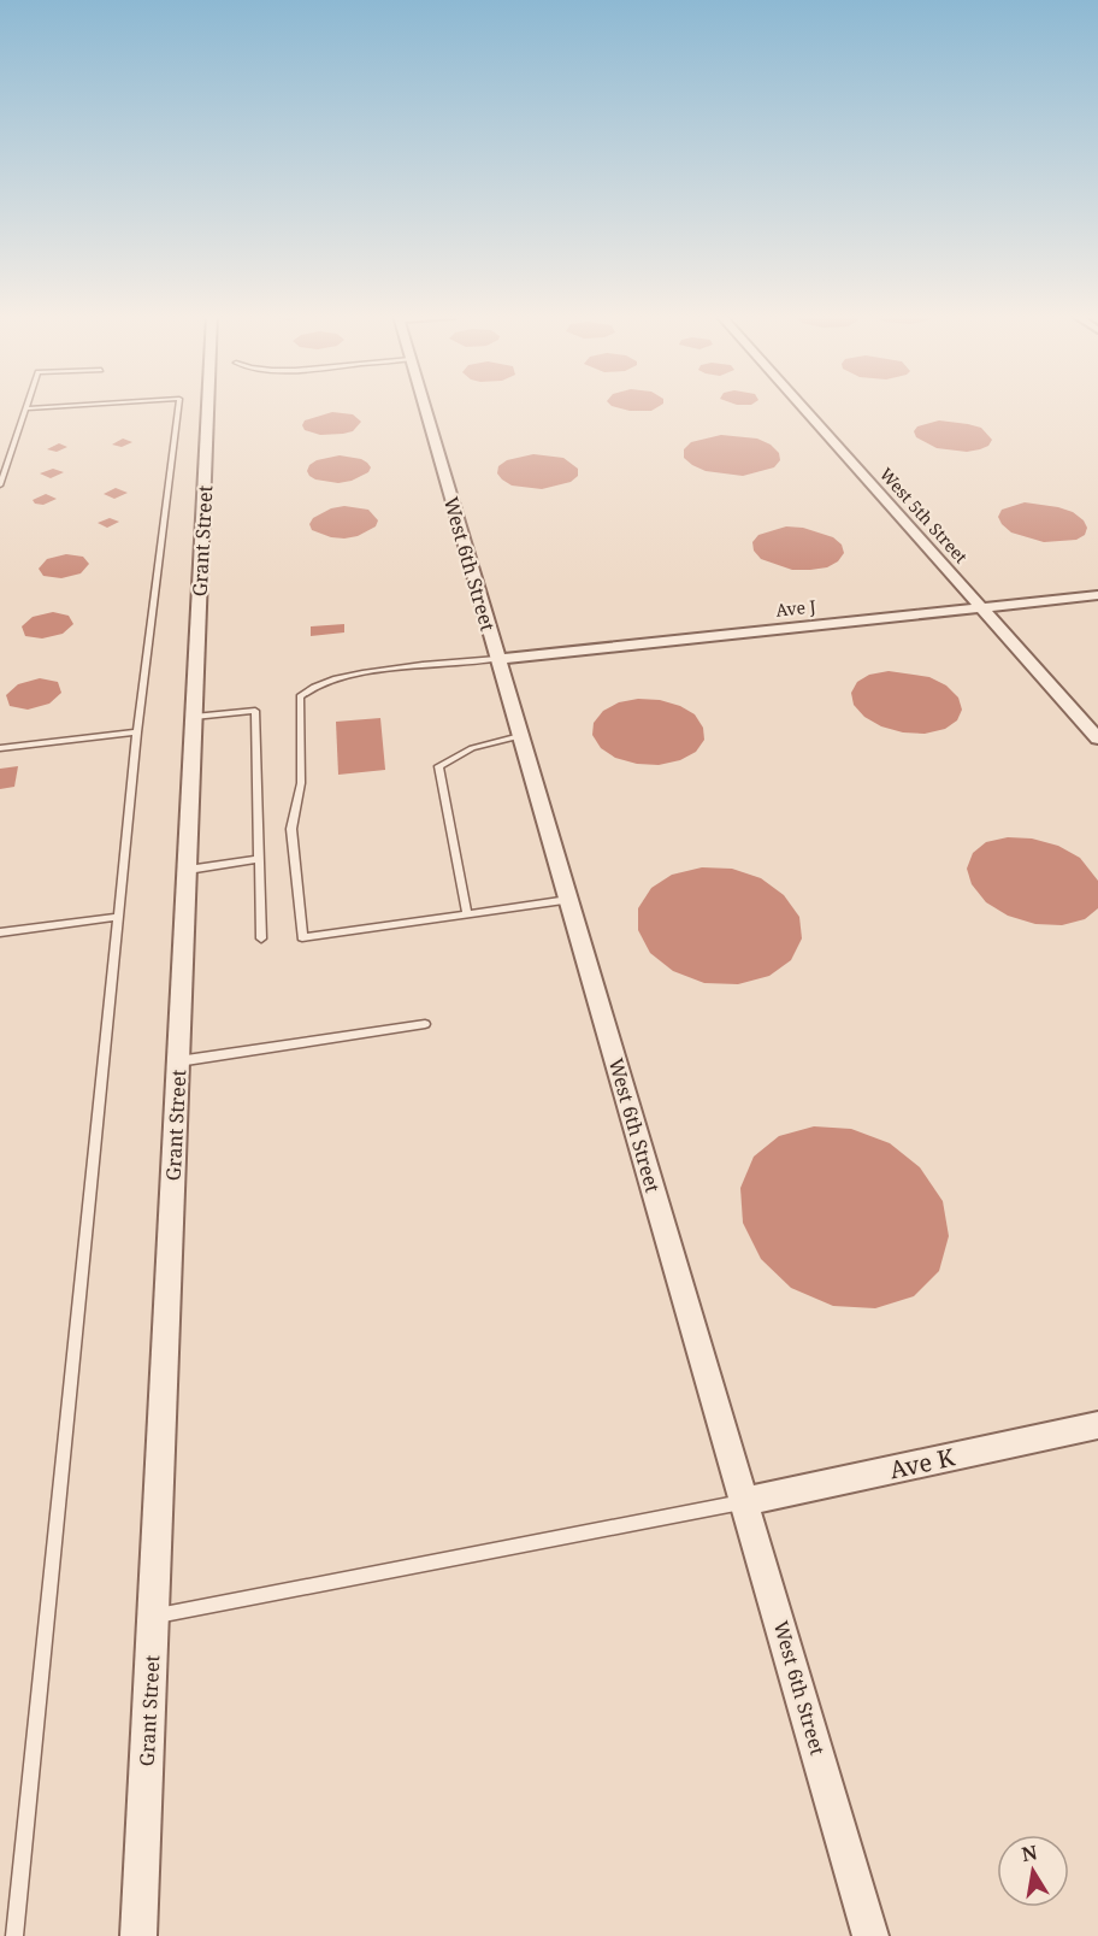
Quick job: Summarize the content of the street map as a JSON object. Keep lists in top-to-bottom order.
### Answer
{
  "streets": {
    "street": [
      "West 5th Street",
      "Grant Street",
      "West 6th Street",
      "Ave J",
      "Ave K"
    ]
  },
  "crossings": [
    ["West 5th Street", "Ave J"],
    ["West 6th Street", "Ave J"],
    ["West 6th Street", "Ave K"]
  ],
  "north": "top"
}
